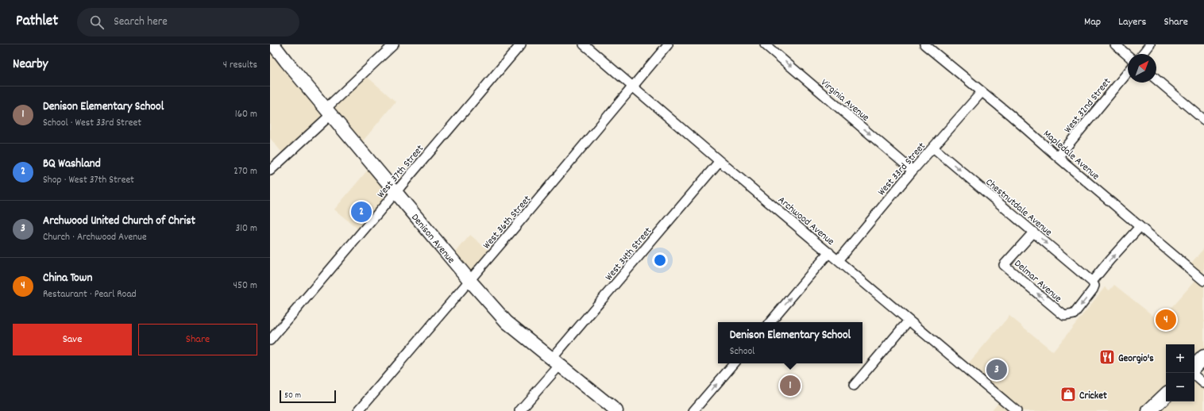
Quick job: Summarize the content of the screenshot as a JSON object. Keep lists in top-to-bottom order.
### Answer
{
  "streets": {
    "main road": ["Denison Avenue"],
    "street": [
      "Virginia Avenue",
      "West 32nd Street",
      "Mapledale Avenue",
      "West 33rd Street",
      "West 37th Street",
      "Chestnutdale Avenue",
      "Archwood Avenue",
      "West 36th Street",
      "West 34th Street",
      "Delmar Avenue"
    ]
  },
  "crossings": [
    ["Virginia Avenue", "West 33rd Street"],
    ["West 32nd Street", "Mapledale Avenue"],
    ["Mapledale Avenue", "West 33rd Street"],
    ["West 33rd Street", "Chestnutdale Avenue"],
    ["West 33rd Street", "Archwood Avenue"],
    ["West 37th Street", "Denison Avenue"],
    ["Chestnutdale Avenue", "Delmar Avenue"],
    ["Archwood Avenue", "West 36th Street"],
    ["Archwood Avenue", "West 34th Street"],
    ["West 36th Street", "Denison Avenue"],
    ["Denison Avenue", "West 34th Street"]
  ],
  "one_way": ["Virginia Avenue", "Chestnutdale Avenue"],
  "places": {
    "restaurant": ["Georgio's"],
    "shop": ["Cricket"]
  },
  "scale_bar": "50 m",
  "north": "top right",
  "page": {
    "header": "Pathlet",
    "search": "Search here",
    "nav": ["Map", "Layers", "Share"],
    "heading": ["Nearby", "4 results"],
    "list": [
      {
        "mark": "1",
        "name": "Denison Elementary School",
        "note": "School · West 33rd Street",
        "value": "160 m"
      },
      {
        "mark": "2",
        "name": "BQ Washland",
        "note": "Shop · West 37th Street",
        "value": "270 m"
      },
      {
        "mark": "3",
        "name": "Archwood United Church of Christ",
        "note": "Church · Archwood Avenue",
        "value": "310 m"
      },
      {
        "mark": "4",
        "name": "China Town",
        "note": "Restaurant · Pearl Road",
        "value": "450 m"
      }
    ],
    "pins": [
      "2",
      "4",
      "3",
      "1"
    ],
    "buttons": ["Save", "Share"],
    "popup": ["Denison Elementary School", "School"],
    "map_buttons": ["+", "−"],
    "scale": "50 m"
  }
}
